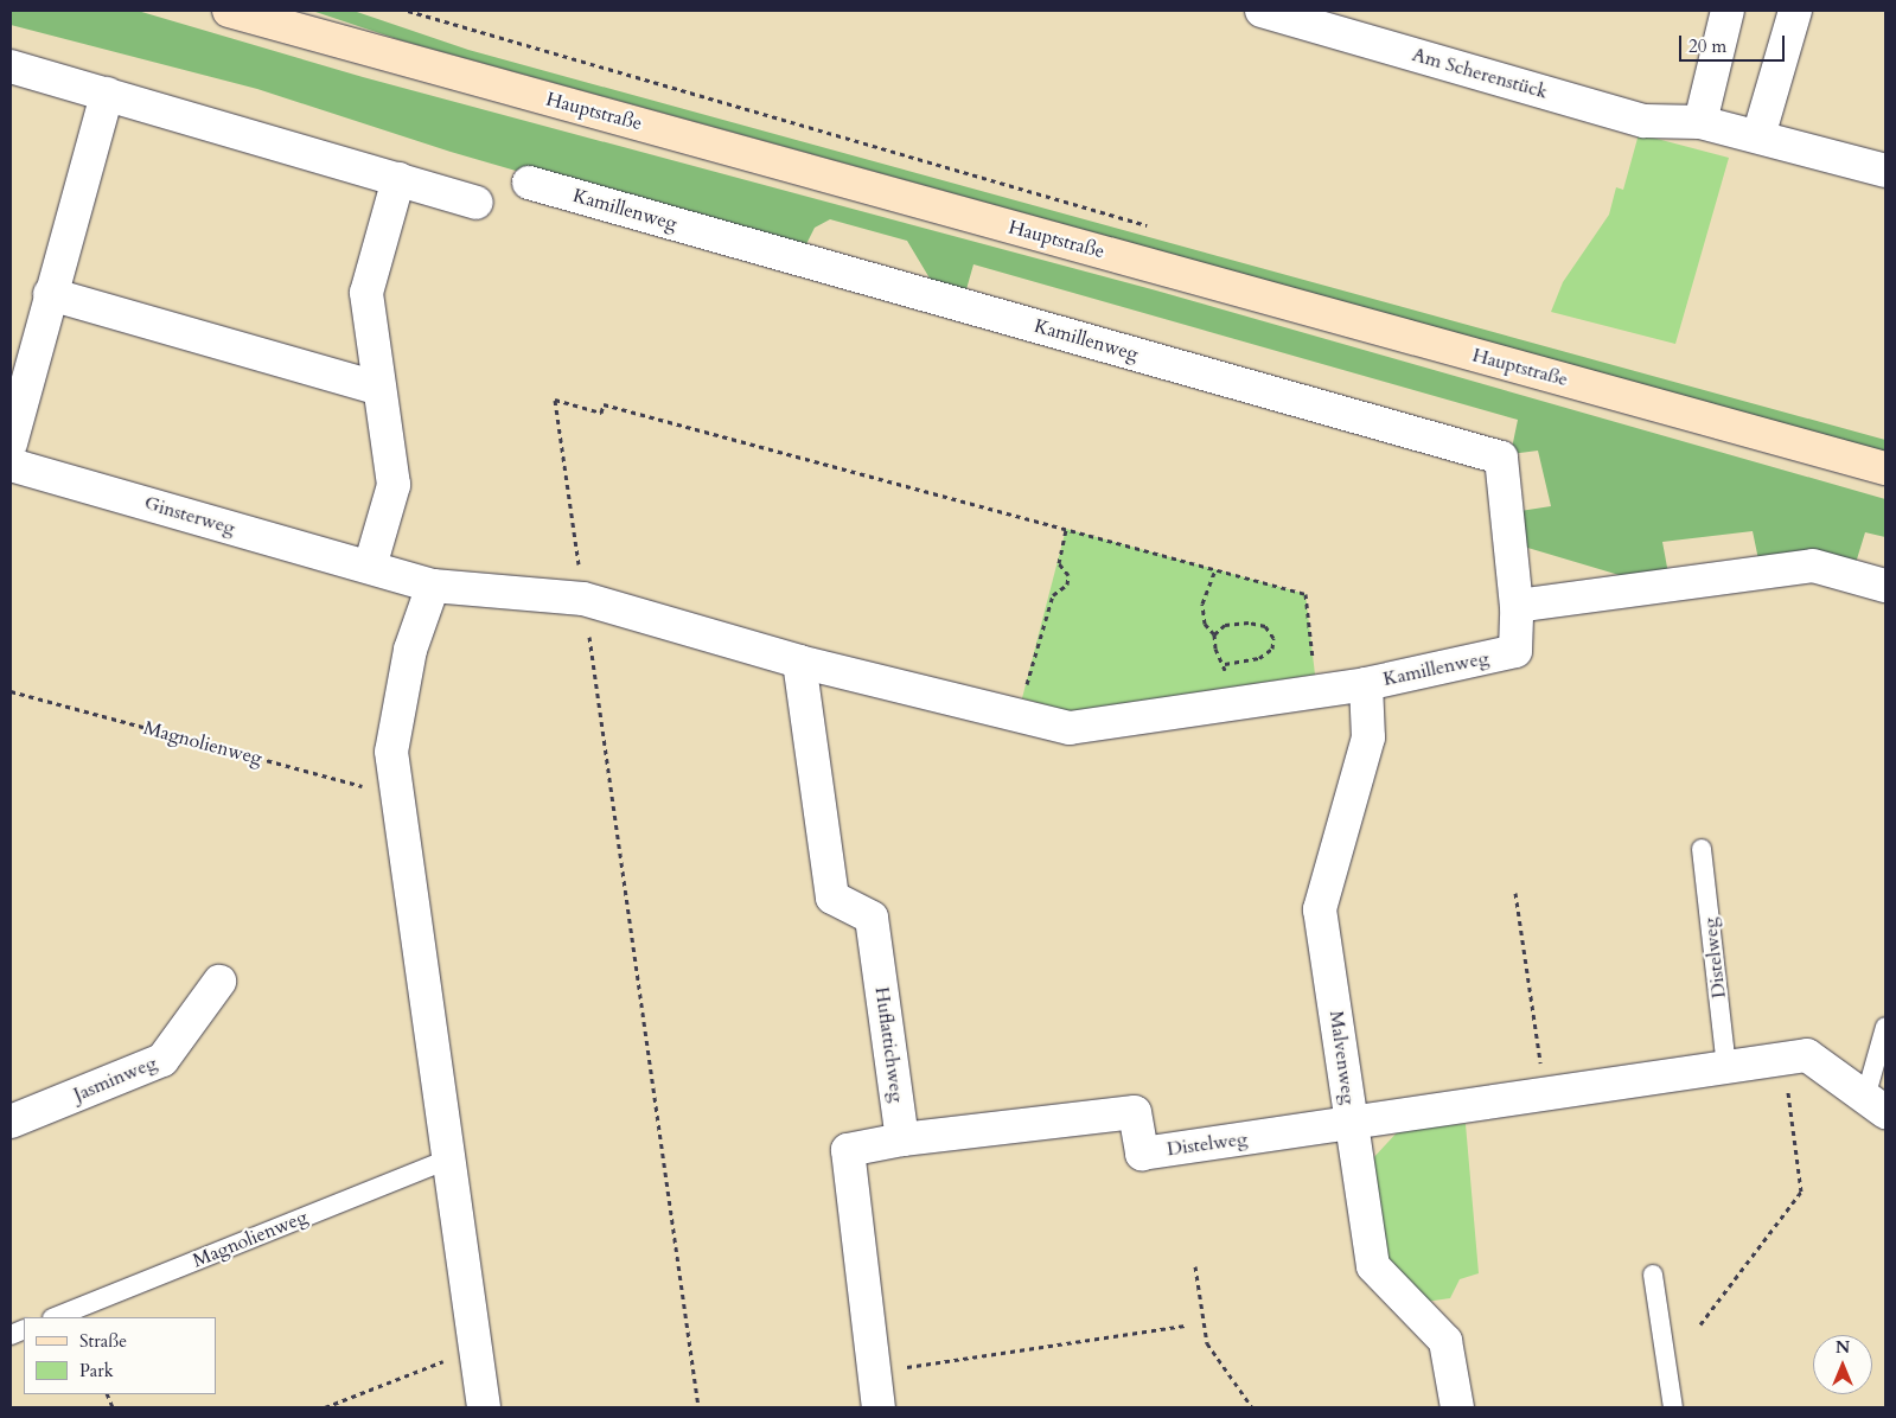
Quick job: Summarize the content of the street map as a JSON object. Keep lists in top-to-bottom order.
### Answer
{
  "streets": {
    "main road": ["Hauptstraße"],
    "street": [
      "Am Scherenstück",
      "Kamillenweg",
      "Ginsterweg",
      "Distelweg",
      "Huflattichweg",
      "Malvenweg",
      "Jasminweg"
    ],
    "lane": ["Magnolienweg"]
  },
  "crossings": [
    ["Kamillenweg", "Ginsterweg"],
    ["Kamillenweg", "Huflattichweg"],
    ["Kamillenweg", "Malvenweg"],
    ["Distelweg", "Huflattichweg"],
    ["Distelweg", "Malvenweg"]
  ],
  "legend": ["Straße", "Park"],
  "scale_bar": "20 m",
  "north": "top"
}
